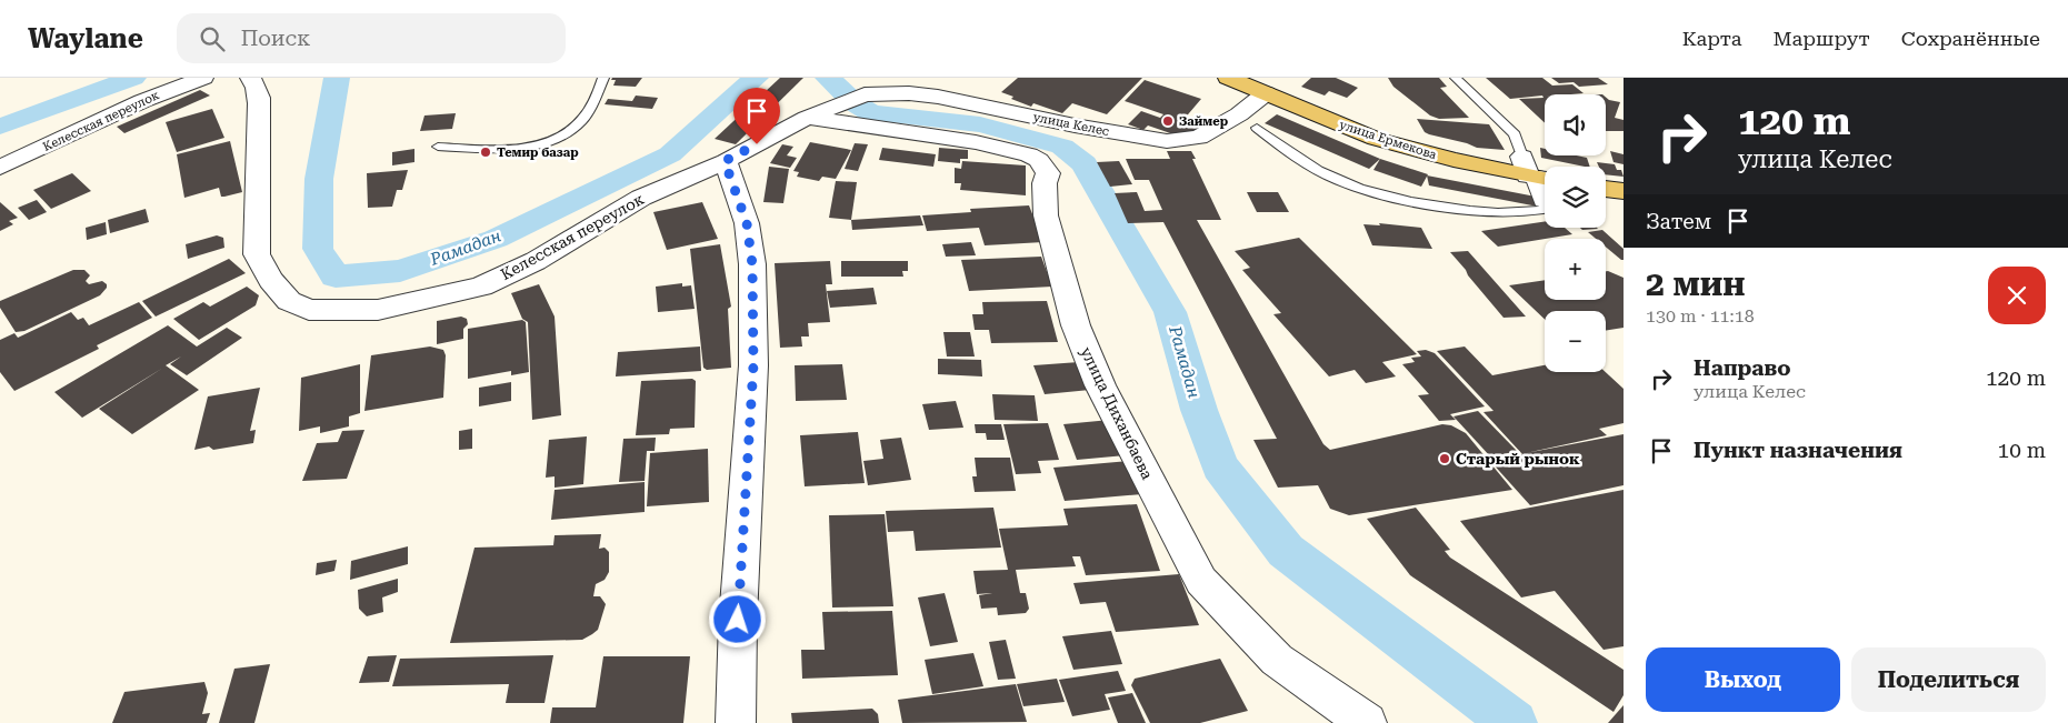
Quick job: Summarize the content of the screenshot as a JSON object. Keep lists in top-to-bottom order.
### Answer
{
  "streets": {
    "main road": ["улица Ермекова"],
    "street": ["Келесская переулок", "улица Келес", "улица Диханбаева"]
  },
  "crossings": [
    ["улица Келес", "улица Ермекова"],
    ["улица Келес", "улица Диханбаева"]
  ],
  "water": ["Рамадан"],
  "places": ["Займер", "Темир базар", "Старый рынок"],
  "page": {
    "header": "Waylane",
    "search": "Поиск",
    "nav": ["Карта", "Маршрут", "Сохранённые"],
    "turn": ["120 m", "улица Келес"],
    "map_buttons": ["+", "−"],
    "then": "Затем",
    "heading": ["2 мин", "130 m · 11:18"],
    "list": [
      {
        "name": "Направо",
        "note": "улица Келес",
        "value": "120 m"
      },
      {
        "name": "Пункт назначения",
        "value": "10 m"
      }
    ],
    "buttons": ["Выход", "Поделиться"]
  }
}
